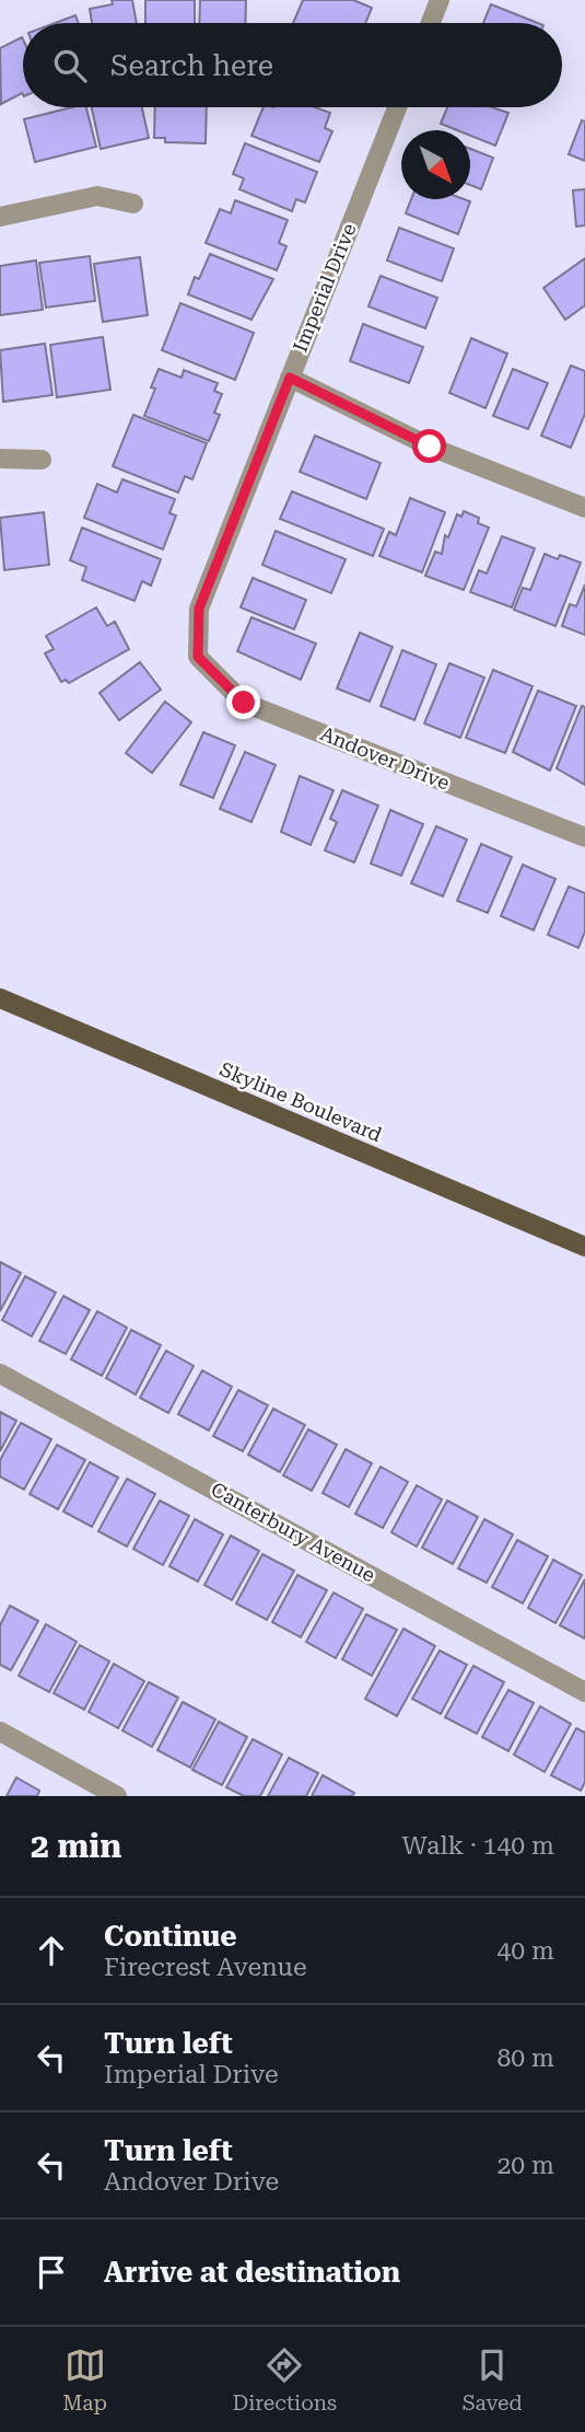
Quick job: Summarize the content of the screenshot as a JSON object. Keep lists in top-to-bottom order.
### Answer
{
  "streets": {
    "main road": ["Skyline Boulevard"],
    "street": ["Imperial Drive", "Andover Drive", "Canterbury Avenue"]
  },
  "crossings": [
    ["Imperial Drive", "Andover Drive"]
  ],
  "north": "bottom right",
  "page": {
    "search": "Search here",
    "heading": ["2 min", "Walk · 140 m"],
    "list": [
      ["Continue", "Firecrest Avenue", "40 m"],
      ["Turn left", "Imperial Drive", "80 m"],
      ["Turn left", "Andover Drive", "20 m"],
      "Arrive at destination"
    ],
    "nav": ["Map", "Directions", "Saved"]
  }
}
